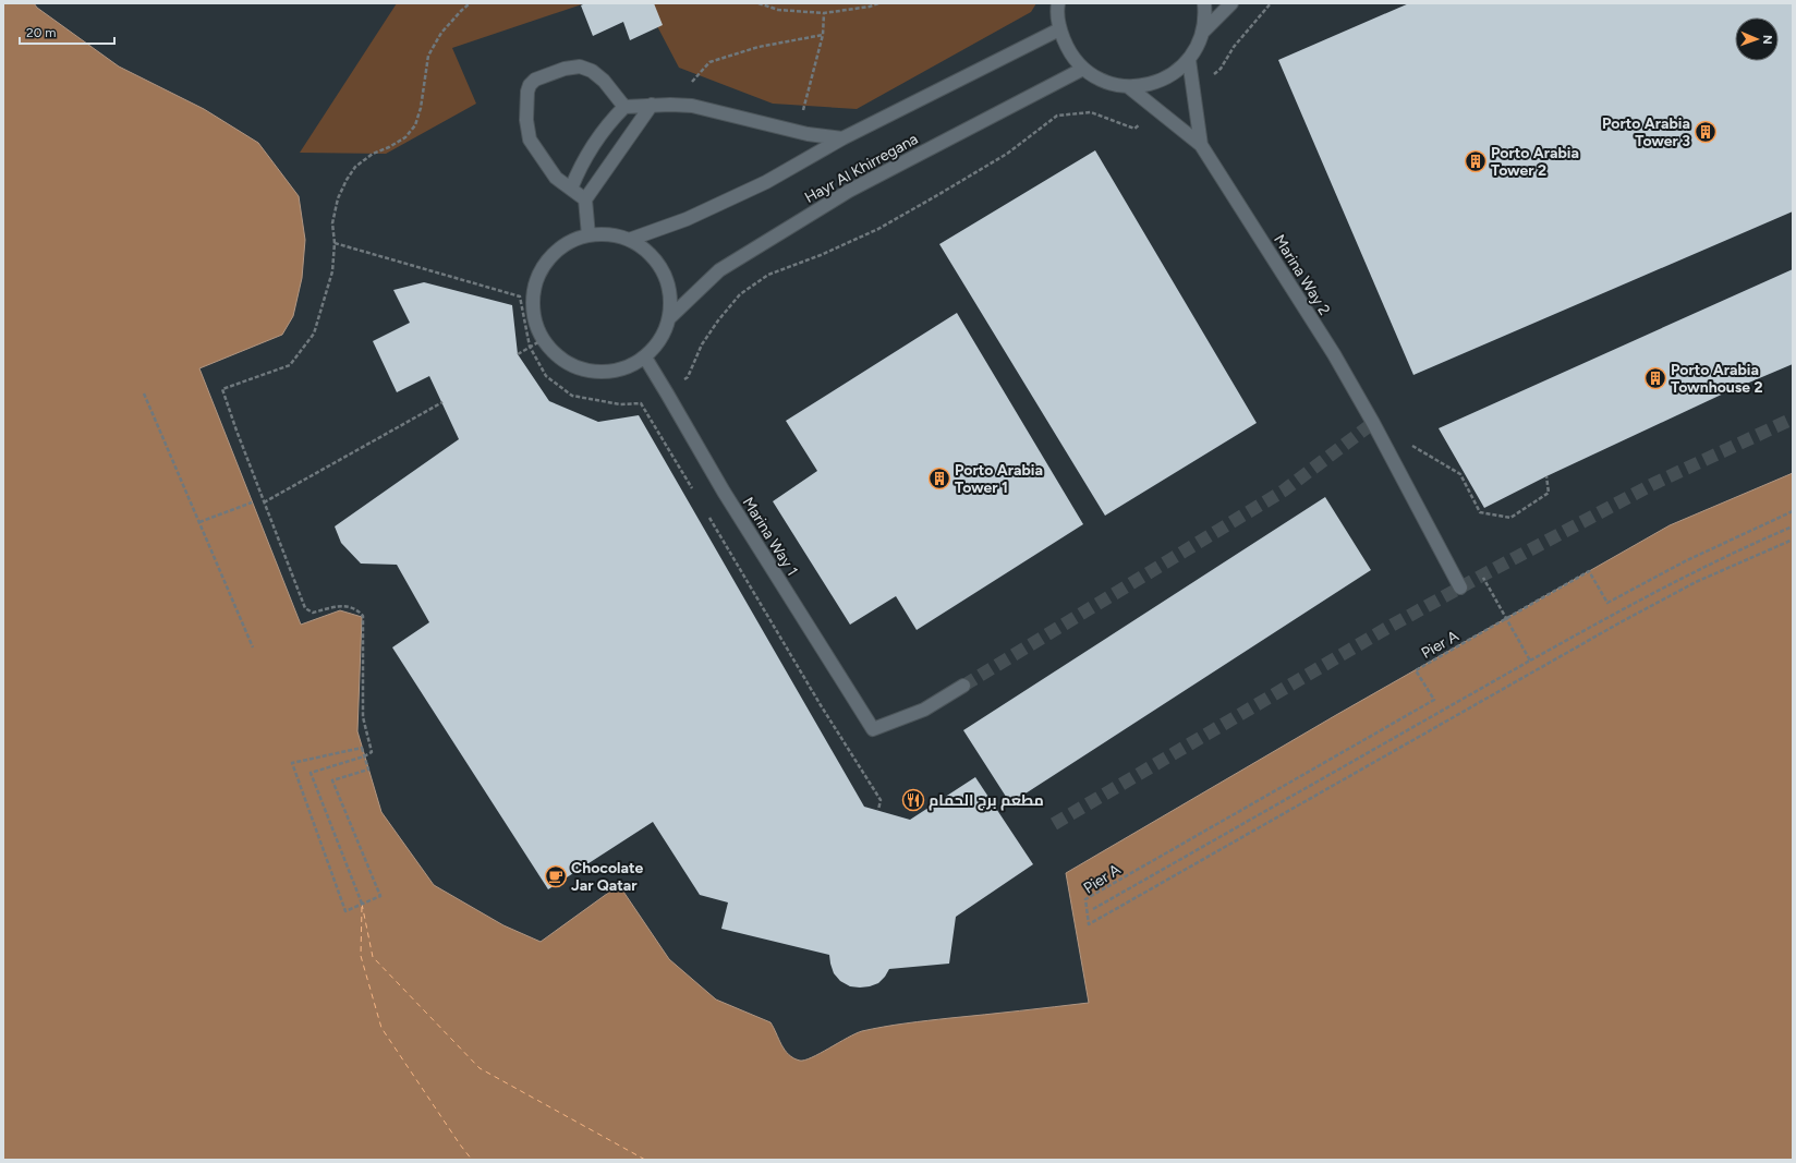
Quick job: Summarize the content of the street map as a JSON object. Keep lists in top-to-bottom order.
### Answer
{
  "streets": {
    "street": ["Hayr Al Khirregana", "Marina Way 2", "Marina Way 1"],
    "path": ["Pier A"]
  },
  "crossings": [
    ["Hayr Al Khirregana", "Marina Way 1"]
  ],
  "places": {
    "building": [
      "Porto Arabia Tower 3",
      "Porto Arabia Tower 2",
      "Porto Arabia Townhouse 2",
      "Porto Arabia Tower 1"
    ],
    "restaurant": ["مطعم برج الحمام"],
    "cafe": ["Chocolate Jar Qatar"]
  },
  "scale_bar": "20 m",
  "north": "right"
}
